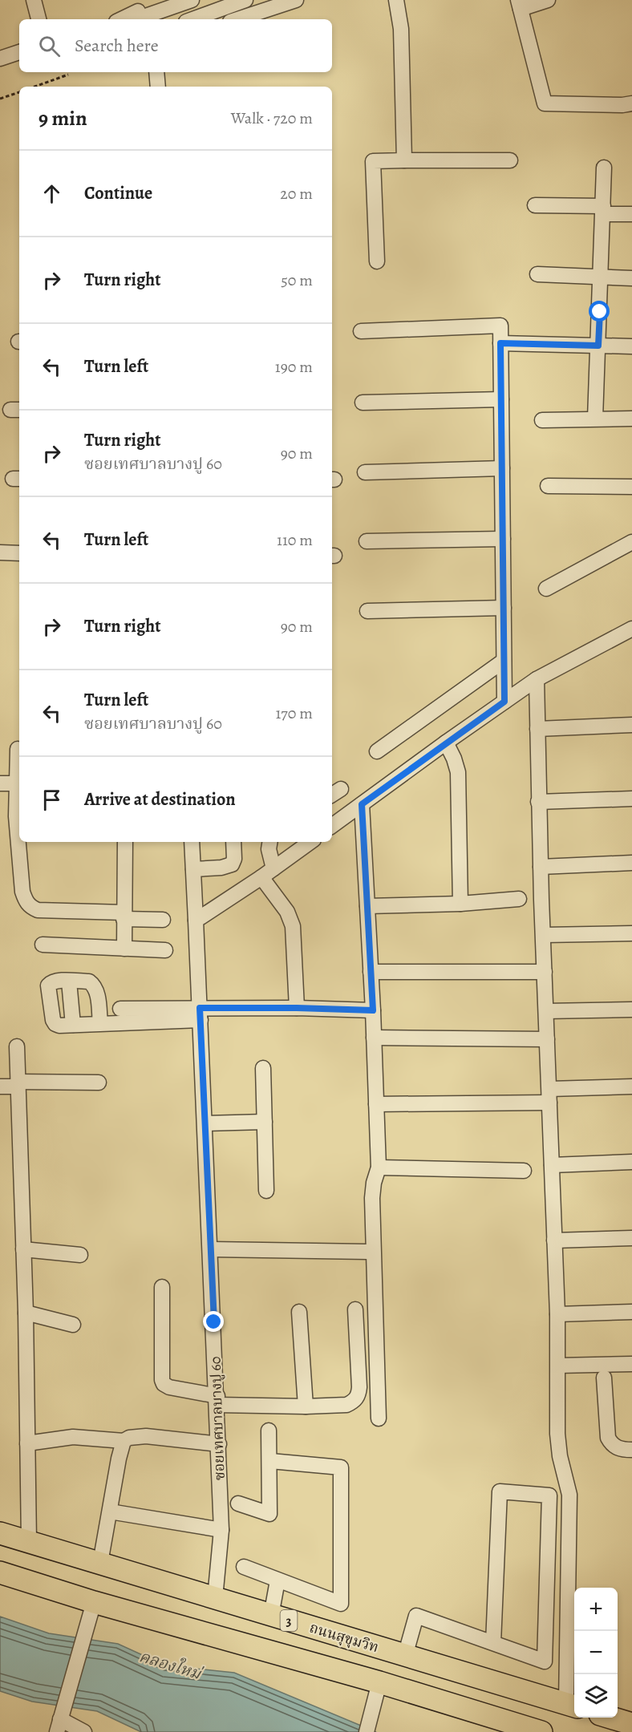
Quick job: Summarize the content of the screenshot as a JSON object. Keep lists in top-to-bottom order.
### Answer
{
  "streets": {
    "highway": ["3", "ถนนสุขุมวิท"],
    "street": ["ซอยเทศบาลบางปู 60"]
  },
  "crossings": [
    ["ซอยเทศบาลบางปู 60", "ถนนสุขุมวิท"]
  ],
  "water": ["คลองใหม่"],
  "page": {
    "search": "Search here",
    "heading": ["9 min", "Walk · 720 m"],
    "list": [
      ["Continue", "20 m"],
      ["Turn right", "50 m"],
      ["Turn left", "190 m"],
      ["Turn right", "ซอยเทศบาลบางปู 60", "90 m"],
      ["Turn left", "110 m"],
      ["Turn right", "90 m"],
      ["Turn left", "ซอยเทศบาลบางปู 60", "170 m"],
      "Arrive at destination"
    ],
    "map_buttons": ["+", "−"]
  }
}
